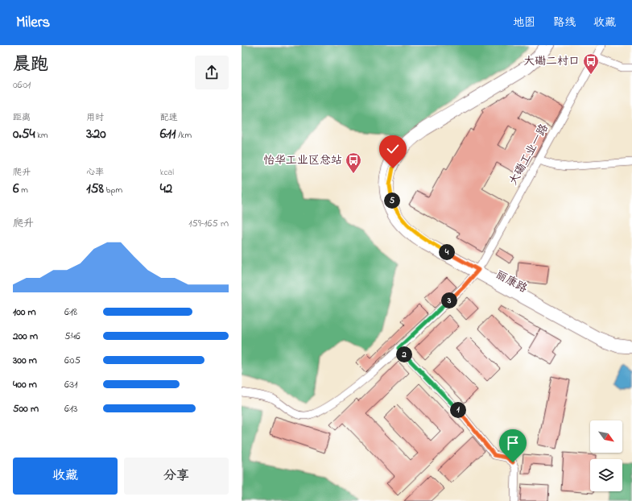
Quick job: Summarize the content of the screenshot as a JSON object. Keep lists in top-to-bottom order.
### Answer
{
  "streets": {
    "street": ["大磡工业一路", "丽康路"]
  },
  "crossings": [
    ["大磡工业一路", "丽康路"]
  ],
  "places": {
    "bus stop": ["大磡二村口", "怡华工业区总站"]
  },
  "north": "bottom right",
  "page": {
    "header": "Milers",
    "nav": ["地图", "路线", "收藏"],
    "heading": ["晨跑", "06:01"],
    "stats": [
      ["距离", "0.54 km"],
      ["用时", "3:20"],
      ["配速", "6:11 /km"],
      ["爬升", "6 m"],
      ["心率", "158 bpm"],
      ["kcal", "42"]
    ],
    "pins": [
      "5",
      "4",
      "3",
      "2",
      "1"
    ],
    "chart": ["爬升", "159–165 m"],
    "list": [
      {
        "name": "100 m",
        "note": "6:18"
      },
      {
        "name": "200 m",
        "note": "5:46"
      },
      {
        "name": "300 m",
        "note": "6:05"
      },
      {
        "name": "400 m",
        "note": "6:31"
      },
      {
        "name": "500 m",
        "note": "6:13"
      }
    ],
    "buttons": ["收藏", "分享"]
  }
}
